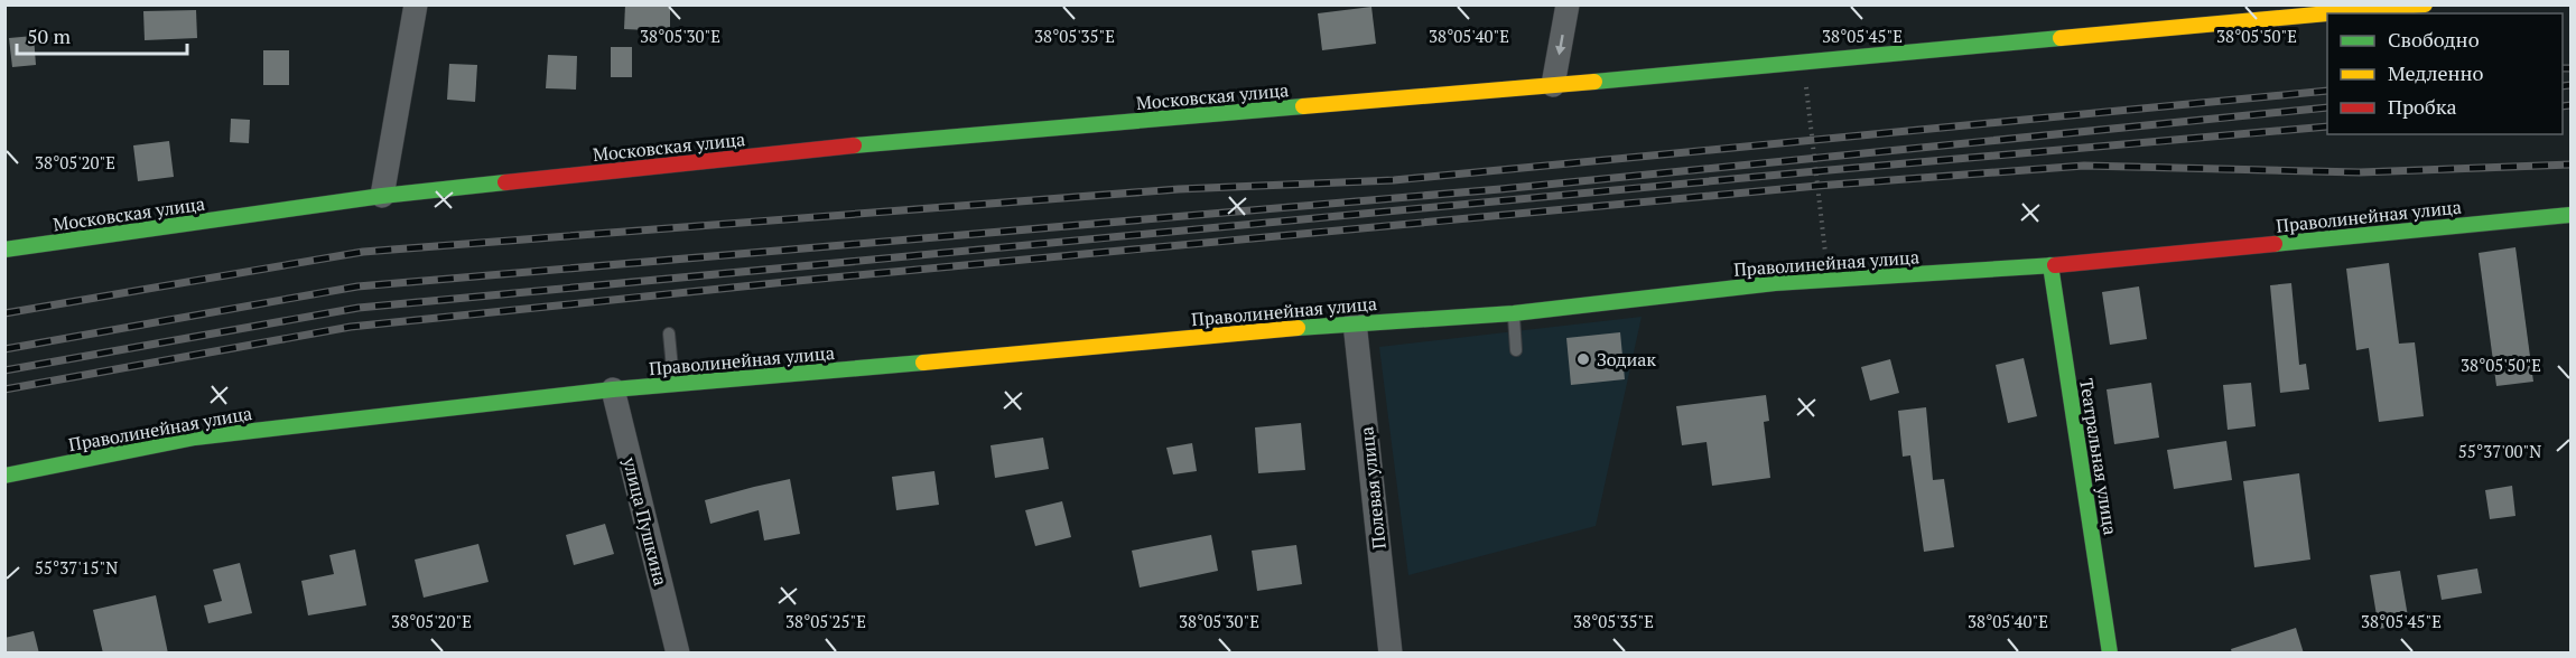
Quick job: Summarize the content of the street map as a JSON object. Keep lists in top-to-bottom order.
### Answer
{
  "streets": {
    "main road": ["Московская улица", "Праволинейная улица", "Театральная улица"],
    "street": ["Полевая улица", "улица Пушкина"]
  },
  "crossings": [
    ["Праволинейная улица", "Театральная улица"],
    ["Праволинейная улица", "Полевая улица"],
    ["Праволинейная улица", "улица Пушкина"]
  ],
  "places": ["Зодиак"],
  "legend": ["Свободно", "Медленно", "Пробка"],
  "scale_bar": "50 m",
  "coordinates": [
    "38°05'30\"E",
    "38°05'35\"E",
    "38°05'40\"E",
    "38°05'45\"E",
    "38°05'50\"E",
    "38°05'20\"E",
    "55°37'00\"N",
    "55°37'15\"N",
    "38°05'25\"E"
  ]
}
